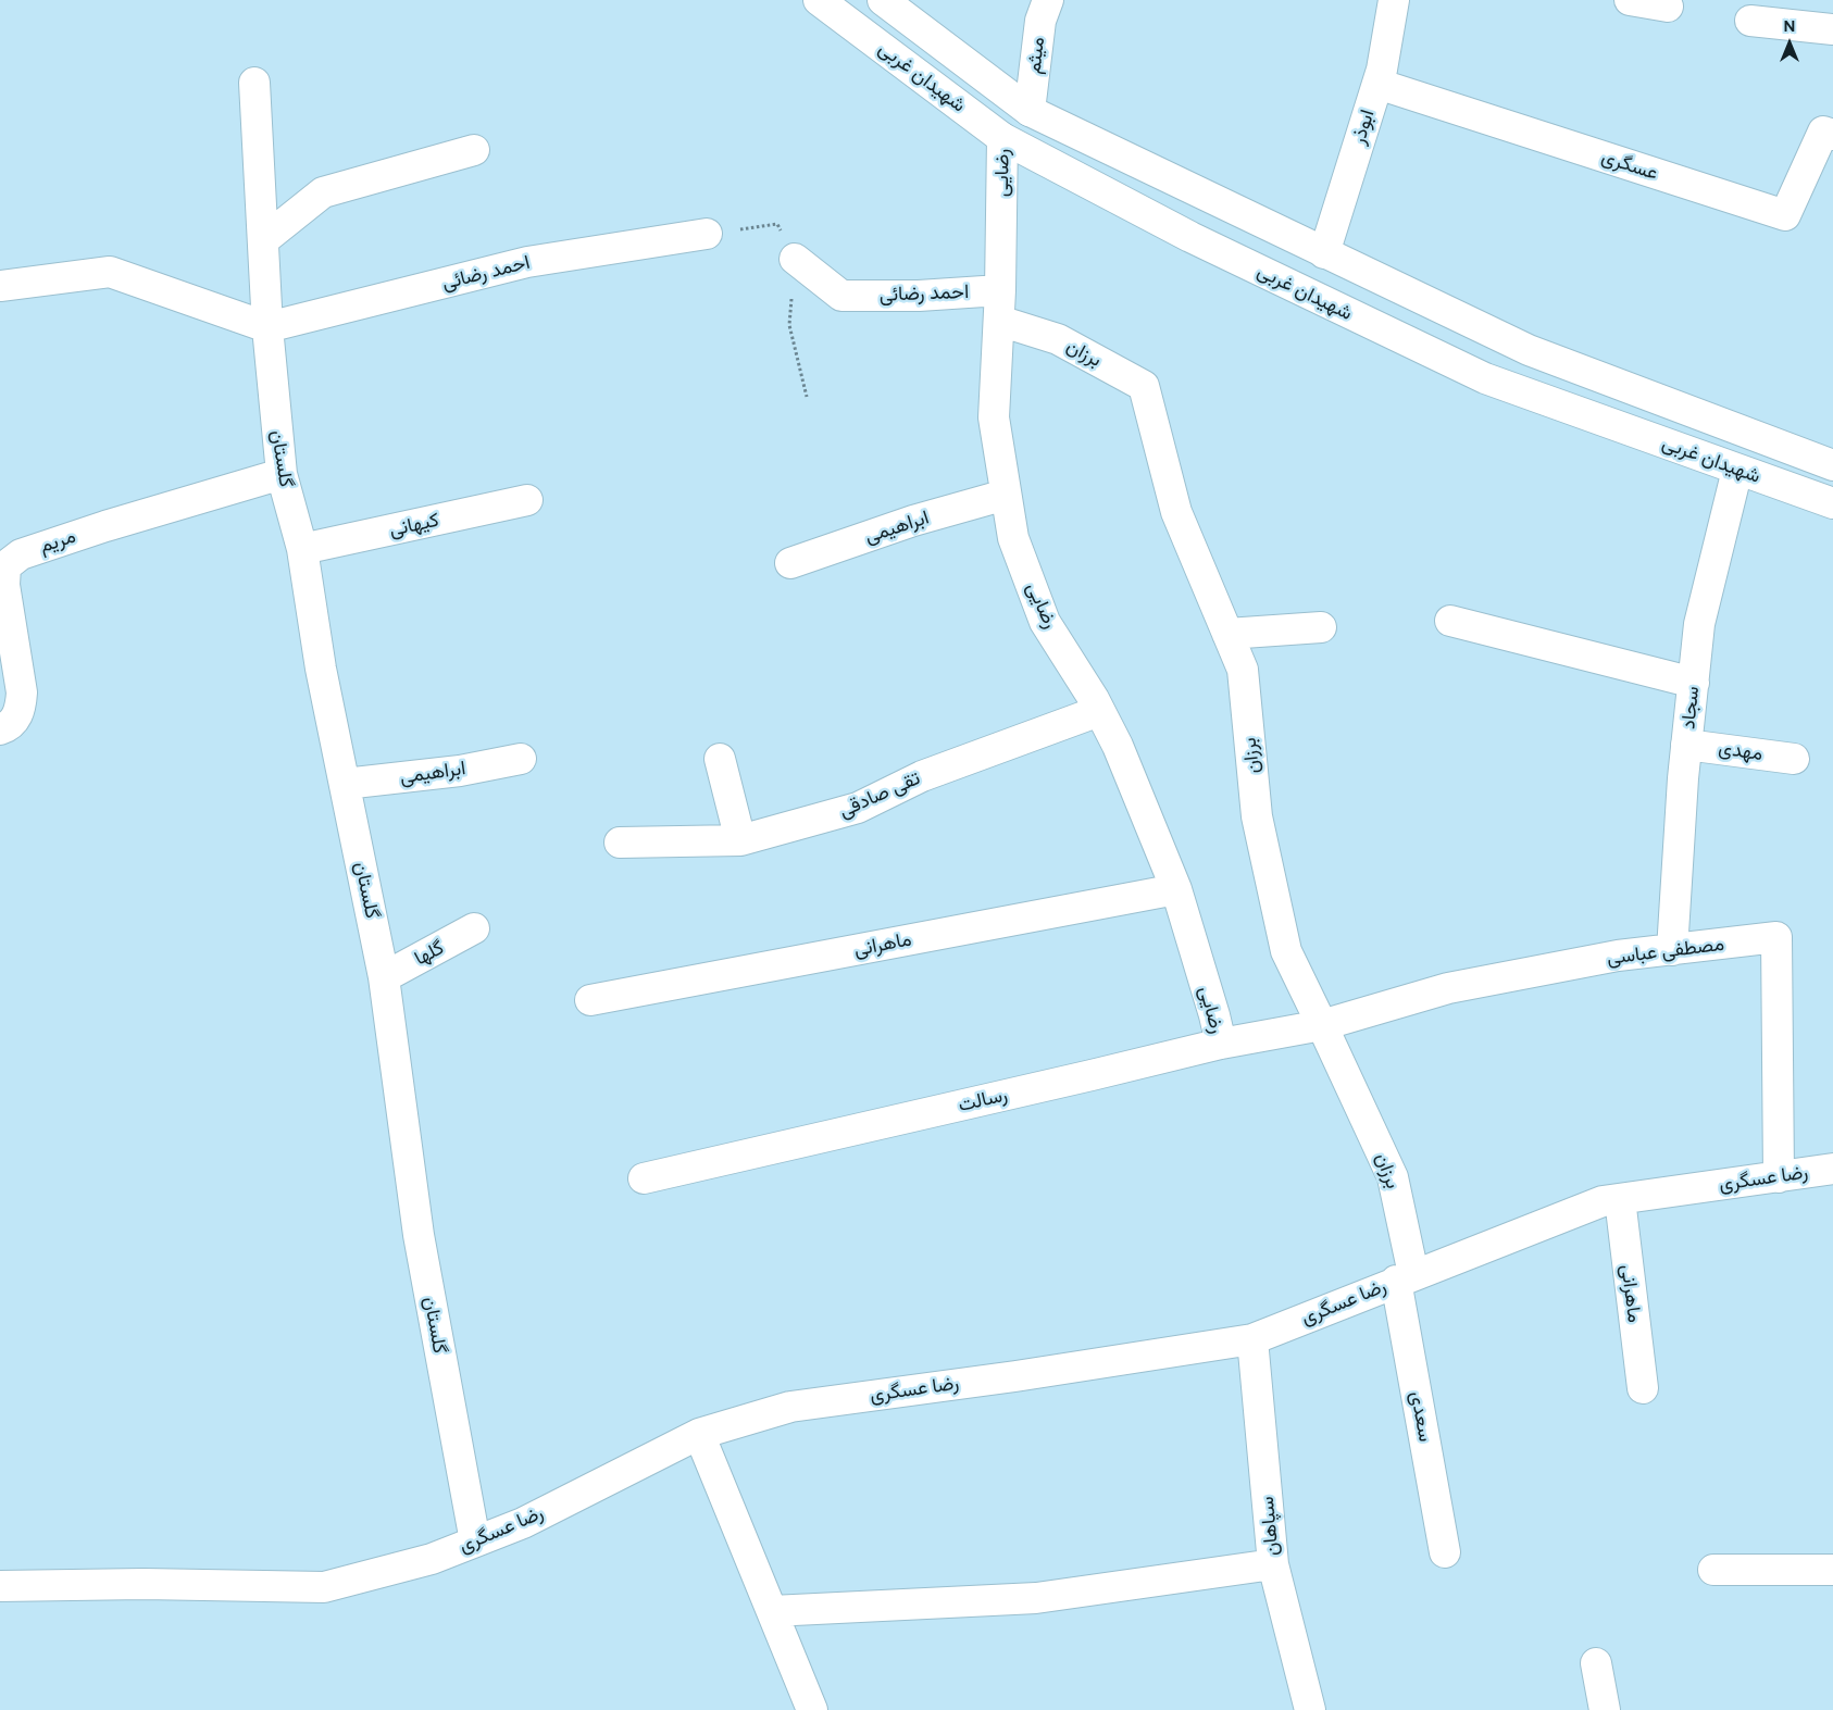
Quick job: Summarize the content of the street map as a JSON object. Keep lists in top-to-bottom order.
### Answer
{
  "streets": {
    "street": [
      "میثم",
      "شهیدان غربی",
      "ابوذر",
      "عسگری",
      "رضایی",
      "احمد رضائی",
      "برزان",
      "گلستان",
      "کیهانی",
      "ابراهیمی",
      "مریم",
      "سجاد",
      "مهدی",
      "تقی صادقی",
      "ماهرانی",
      "مصطفی عباسی",
      "گلها",
      "رسالت",
      "رضا عسگری",
      "سعدی",
      "سپاهان"
    ]
  },
  "crossings": [
    ["میثم", "شهیدان غربی"],
    ["شهیدان غربی", "ابوذر"],
    ["شهیدان غربی", "رضایی"],
    ["شهیدان غربی", "سجاد"],
    ["ابوذر", "عسگری"],
    ["رضایی", "احمد رضائی"],
    ["رضایی", "برزان"],
    ["رضایی", "ابراهیمی"],
    ["رضایی", "تقی صادقی"],
    ["رضایی", "ماهرانی"],
    ["رضایی", "رسالت"],
    ["احمد رضائی", "گلستان"],
    ["برزان", "مصطفی عباسی"],
    ["برزان", "رسالت"],
    ["برزان", "رضا عسگری"],
    ["برزان", "سعدی"],
    ["گلستان", "کیهانی"],
    ["گلستان", "ابراهیمی"],
    ["گلستان", "مریم"],
    ["گلستان", "گلها"],
    ["گلستان", "رضا عسگری"],
    ["سجاد", "مهدی"],
    ["سجاد", "مصطفی عباسی"],
    ["ماهرانی", "رضا عسگری"],
    ["مصطفی عباسی", "رسالت"],
    ["مصطفی عباسی", "رضا عسگری"],
    ["رضا عسگری", "سعدی"],
    ["رضا عسگری", "سپاهان"]
  ],
  "north": "top"
}
